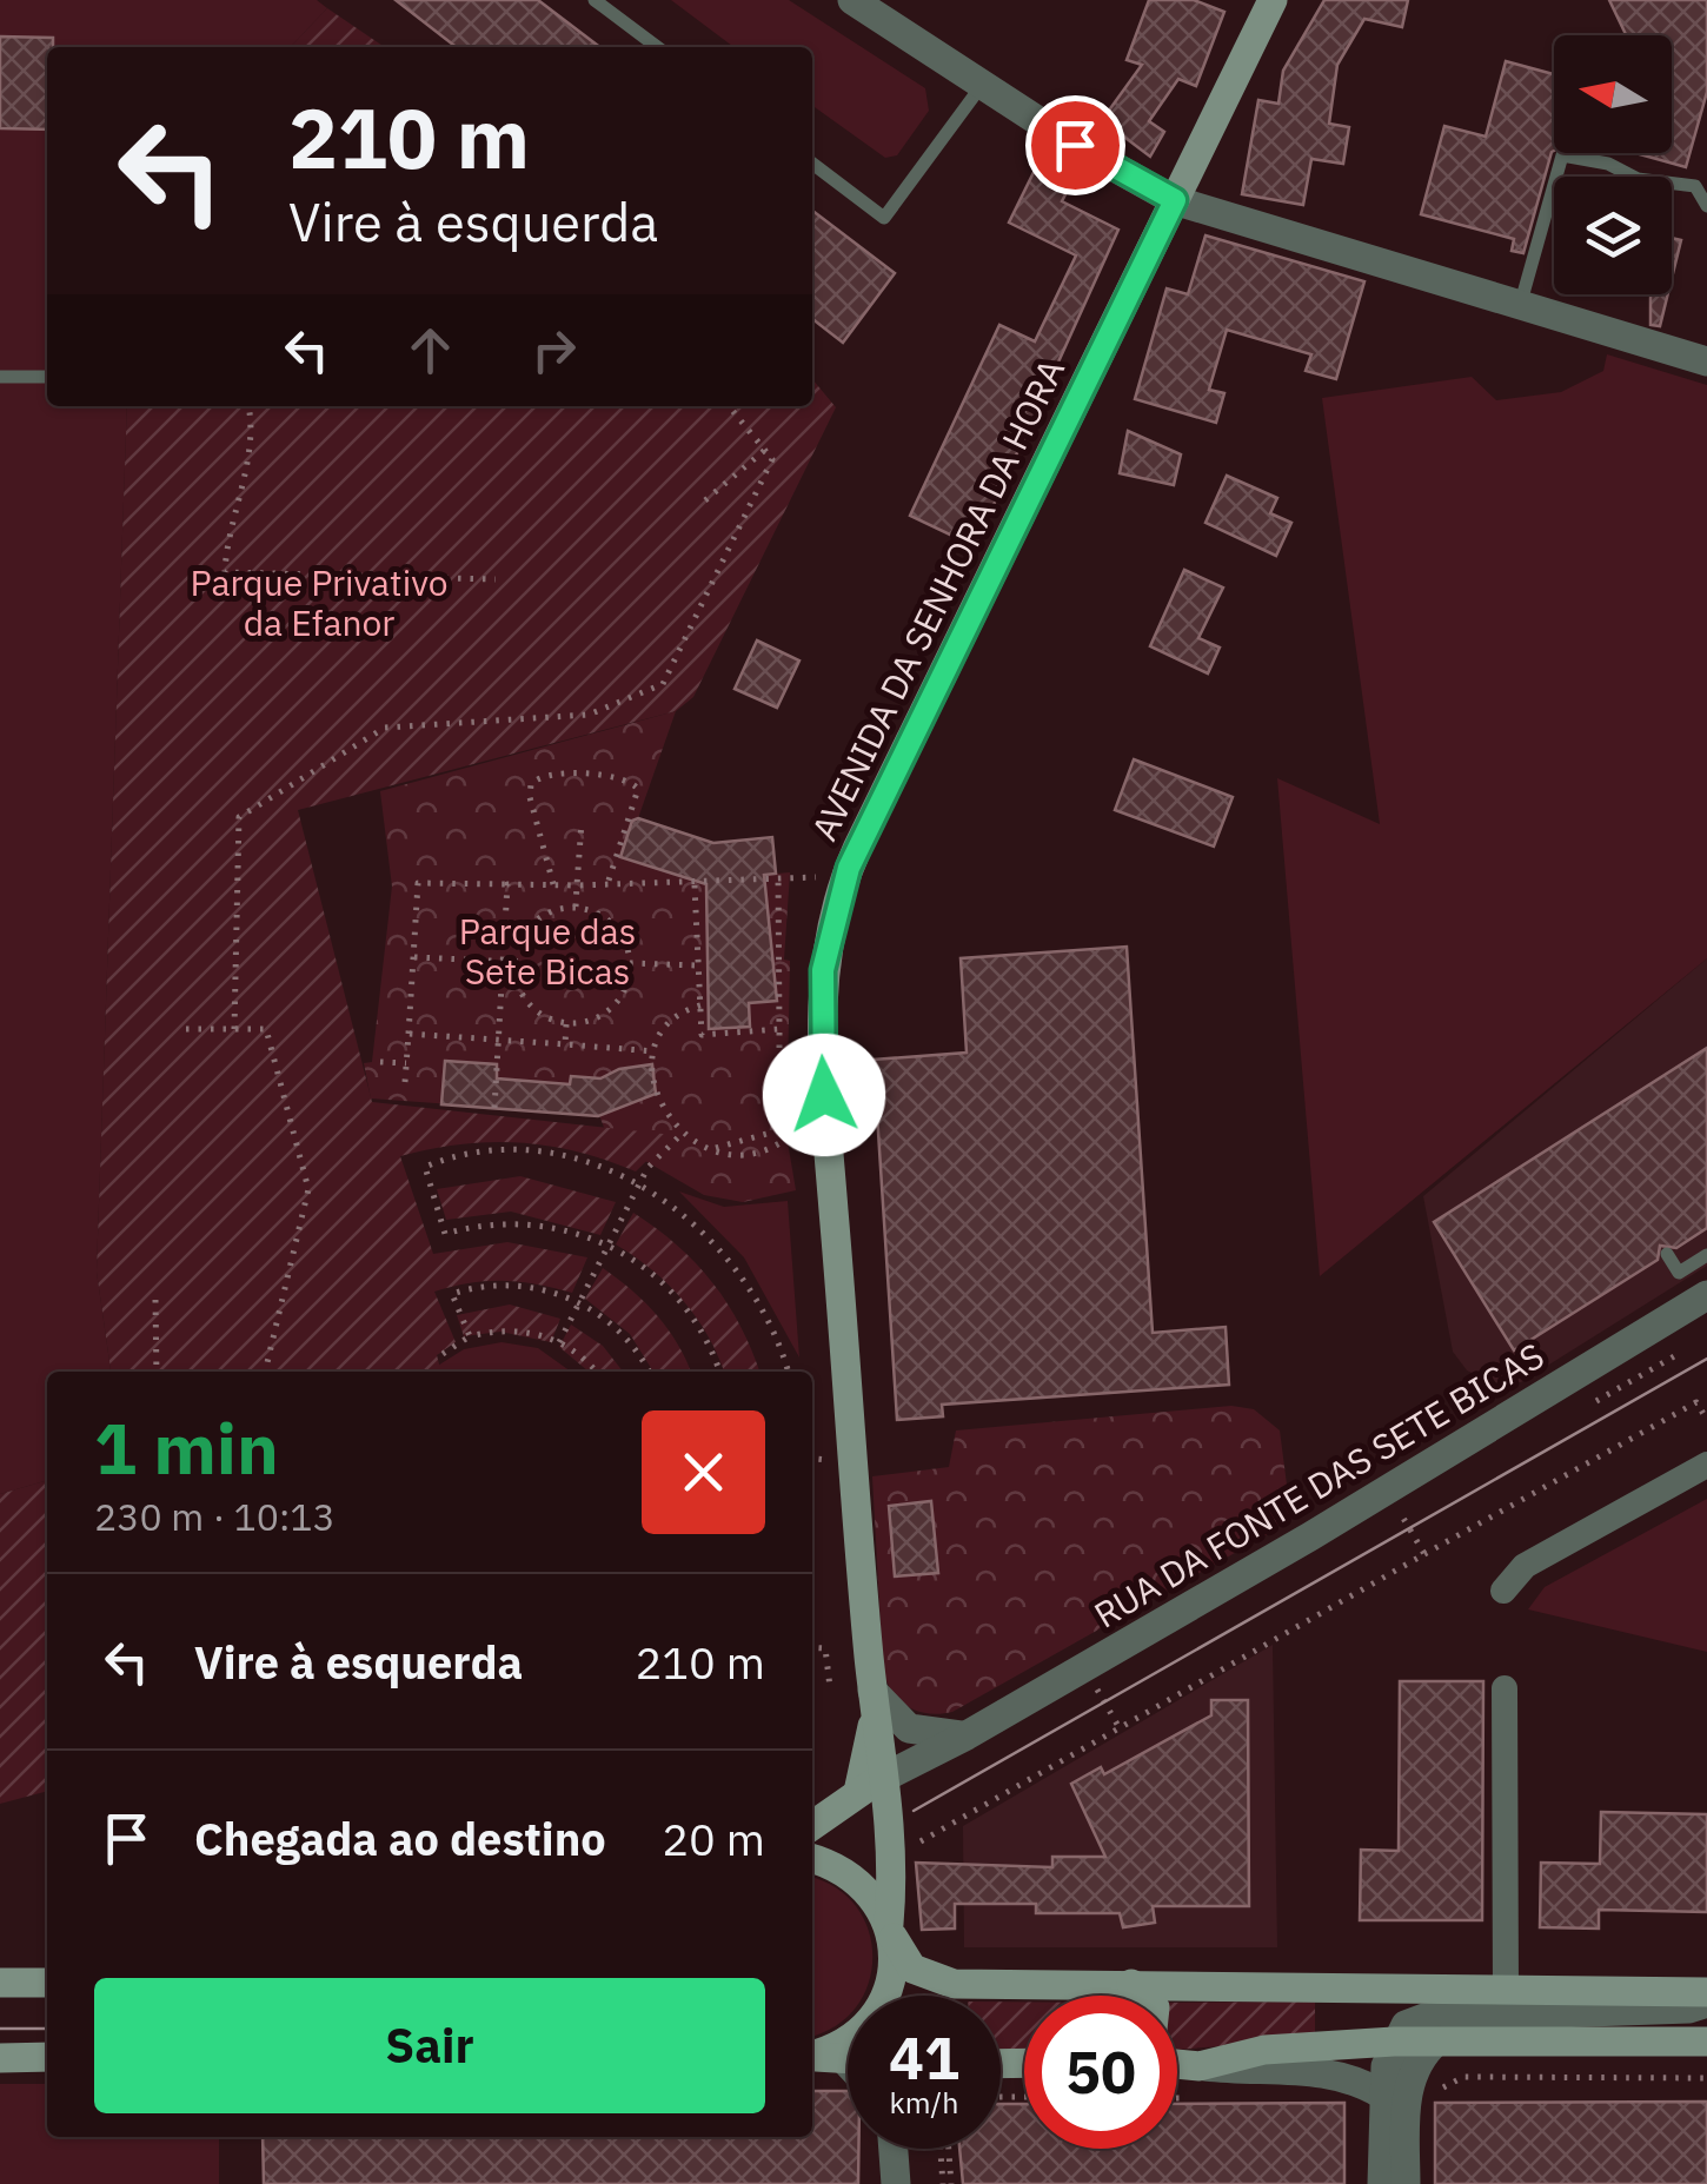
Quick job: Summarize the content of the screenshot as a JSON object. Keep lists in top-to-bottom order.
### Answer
{
  "streets": {
    "main road": ["AVENIDA DA SENHORA DA HORA", "RUA DA FONTE DAS SETE BICAS"]
  },
  "crossings": [
    ["AVENIDA DA SENHORA DA HORA", "RUA DA FONTE DAS SETE BICAS"]
  ],
  "parks": ["Parque Privativo da Efanor", "Parque das Sete Bicas"],
  "north": "left",
  "page": {
    "turn": ["210 m", "Vire à esquerda"],
    "heading": ["1 min", "230 m · 10:13"],
    "list": [
      {
        "name": "Vire à esquerda",
        "value": "210 m"
      },
      {
        "name": "Chegada ao destino",
        "value": "20 m"
      }
    ],
    "buttons": "Sair",
    "speed": "41 km/h",
    "limit": "50"
  }
}
